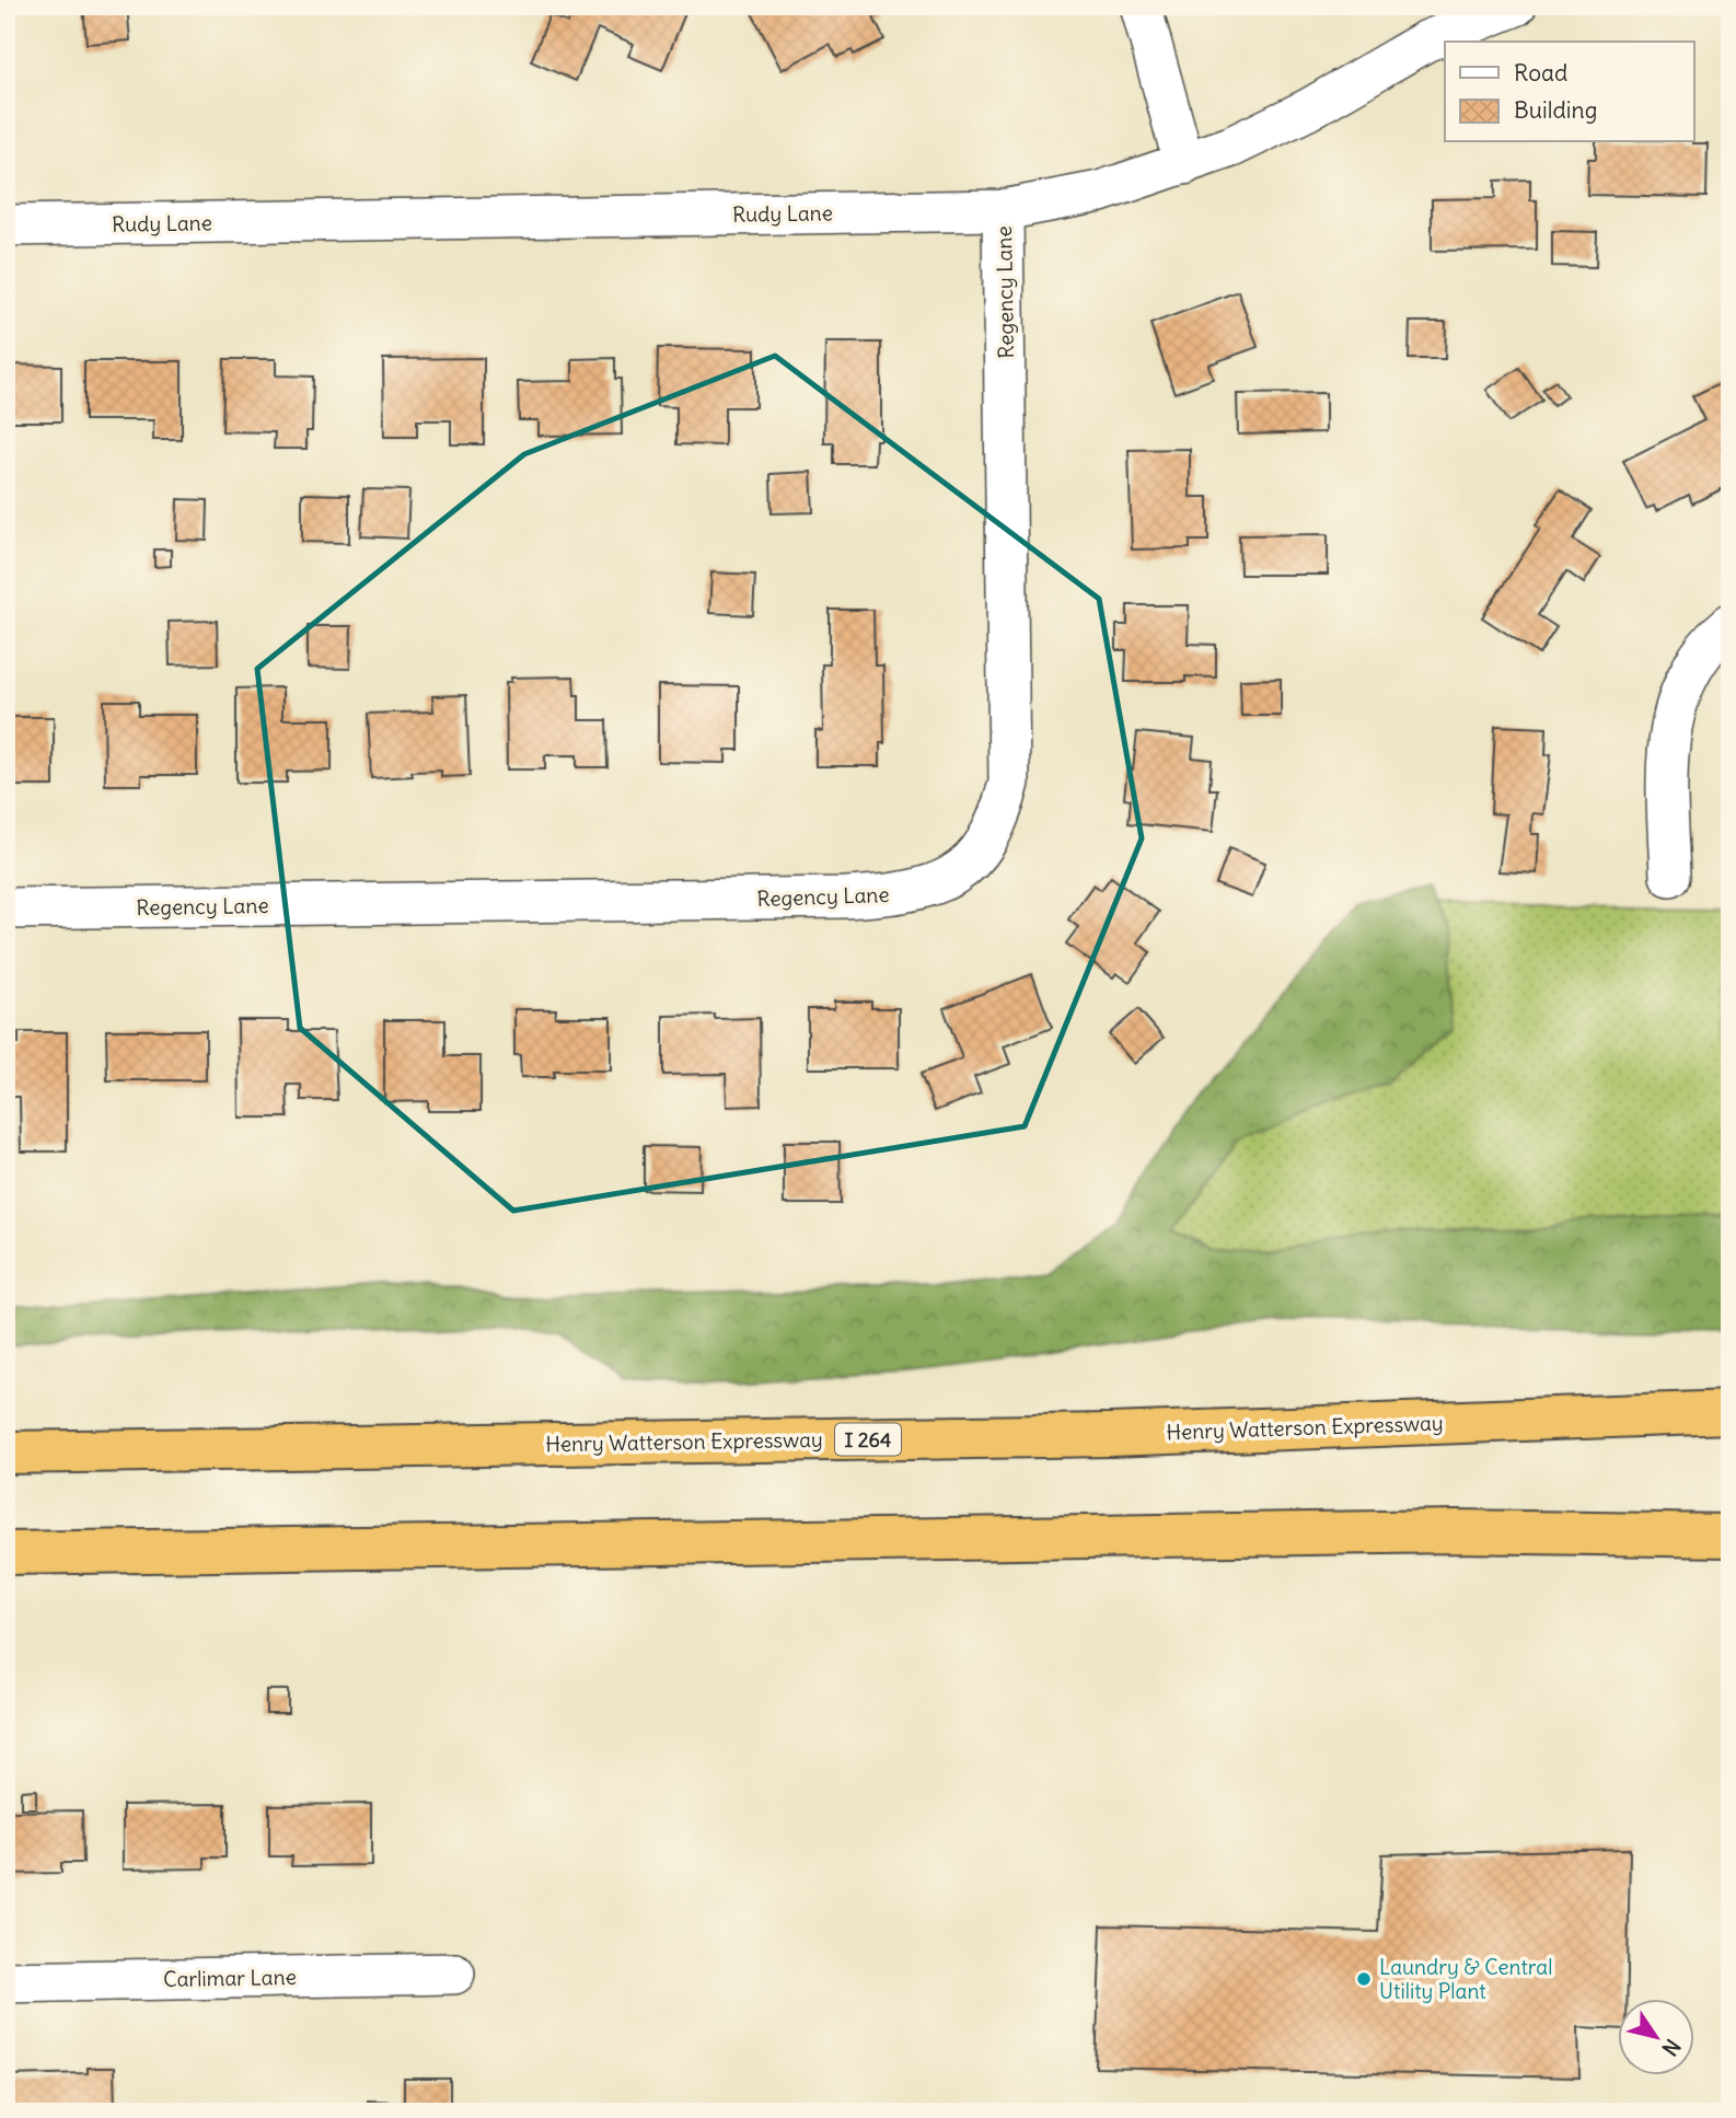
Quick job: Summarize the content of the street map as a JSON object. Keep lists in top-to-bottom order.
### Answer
{
  "streets": {
    "highway": ["Henry Watterson Expressway", "I 264"],
    "street": ["Rudy Lane", "Regency Lane", "Carlimar Lane"]
  },
  "crossings": [
    ["Rudy Lane", "Regency Lane"]
  ],
  "places": ["Laundry & Central Utility Plant"],
  "legend": ["Road", "Building"],
  "north": "bottom right"
}
